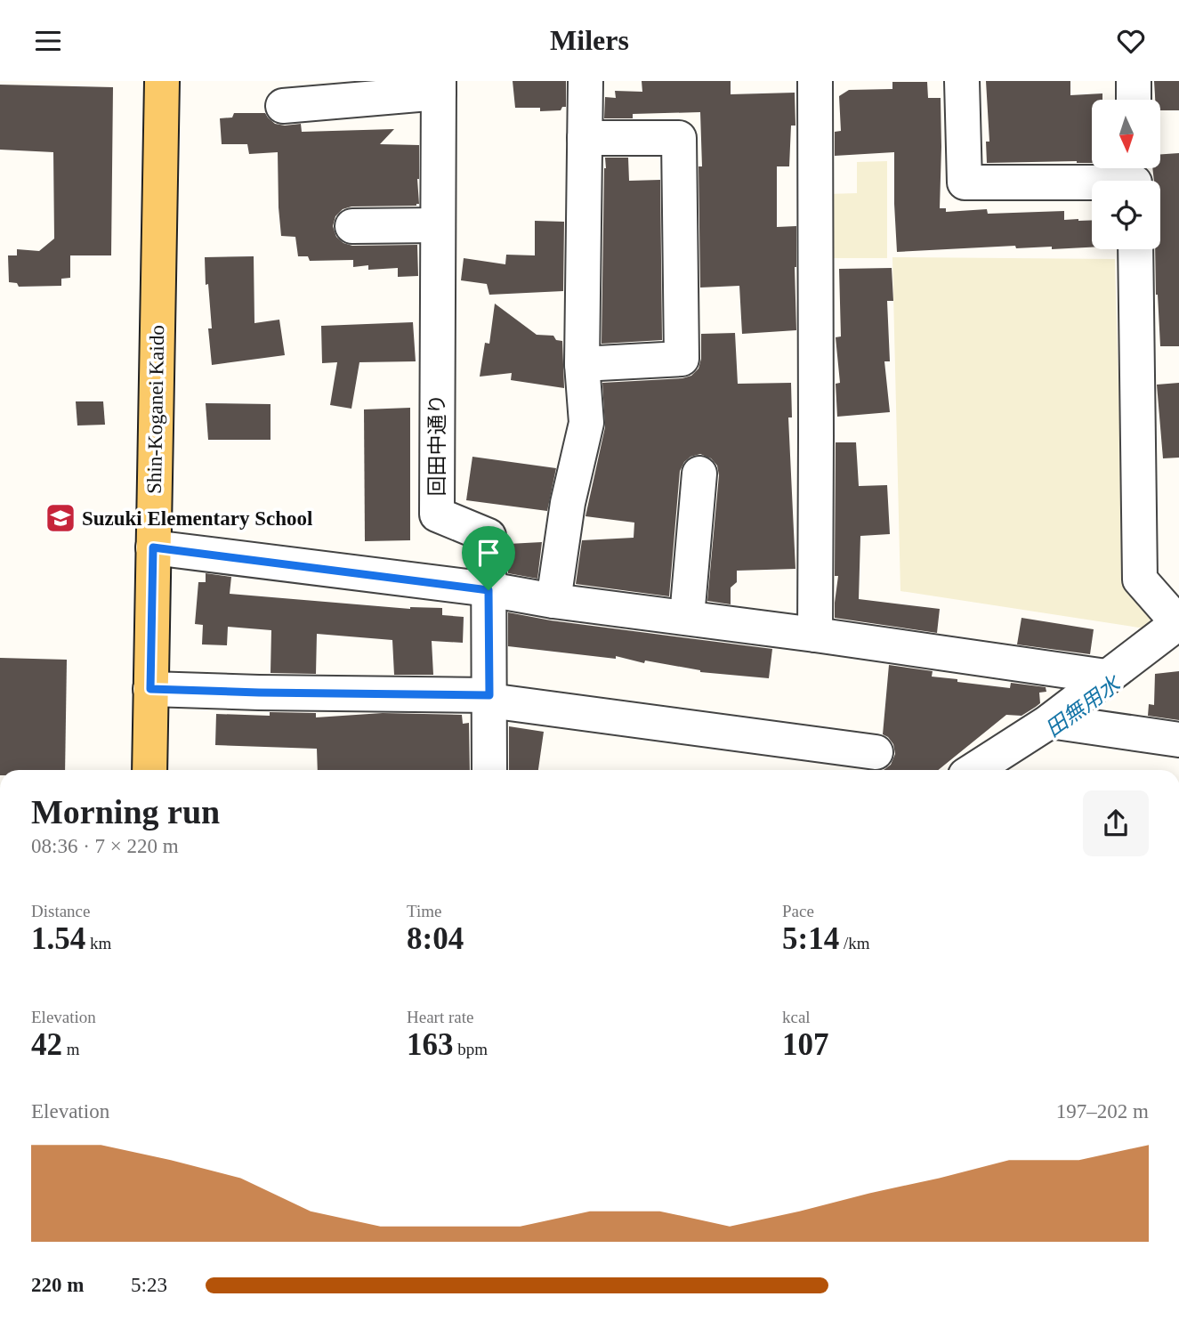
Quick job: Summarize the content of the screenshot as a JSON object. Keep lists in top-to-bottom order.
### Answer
{
  "streets": {
    "main road": ["Shin-Koganei Kaido"],
    "street": ["回田中通り"]
  },
  "water": ["田無用水"],
  "places": {
    "school or university": ["Suzuki Elementary School"]
  },
  "north": "bottom",
  "page": {
    "header": "Milers",
    "heading": ["Morning run", "08:36 · 7 × 220 m"],
    "stats": [
      ["Distance", "1.54 km"],
      ["Time", "8:04"],
      ["Pace", "5:14 /km"],
      ["Elevation", "42 m"],
      ["Heart rate", "163 bpm"],
      ["kcal", "107"]
    ],
    "chart": ["Elevation", "197–202 m"],
    "list": [
      {
        "name": "220 m",
        "note": "5:23"
      }
    ]
  }
}
